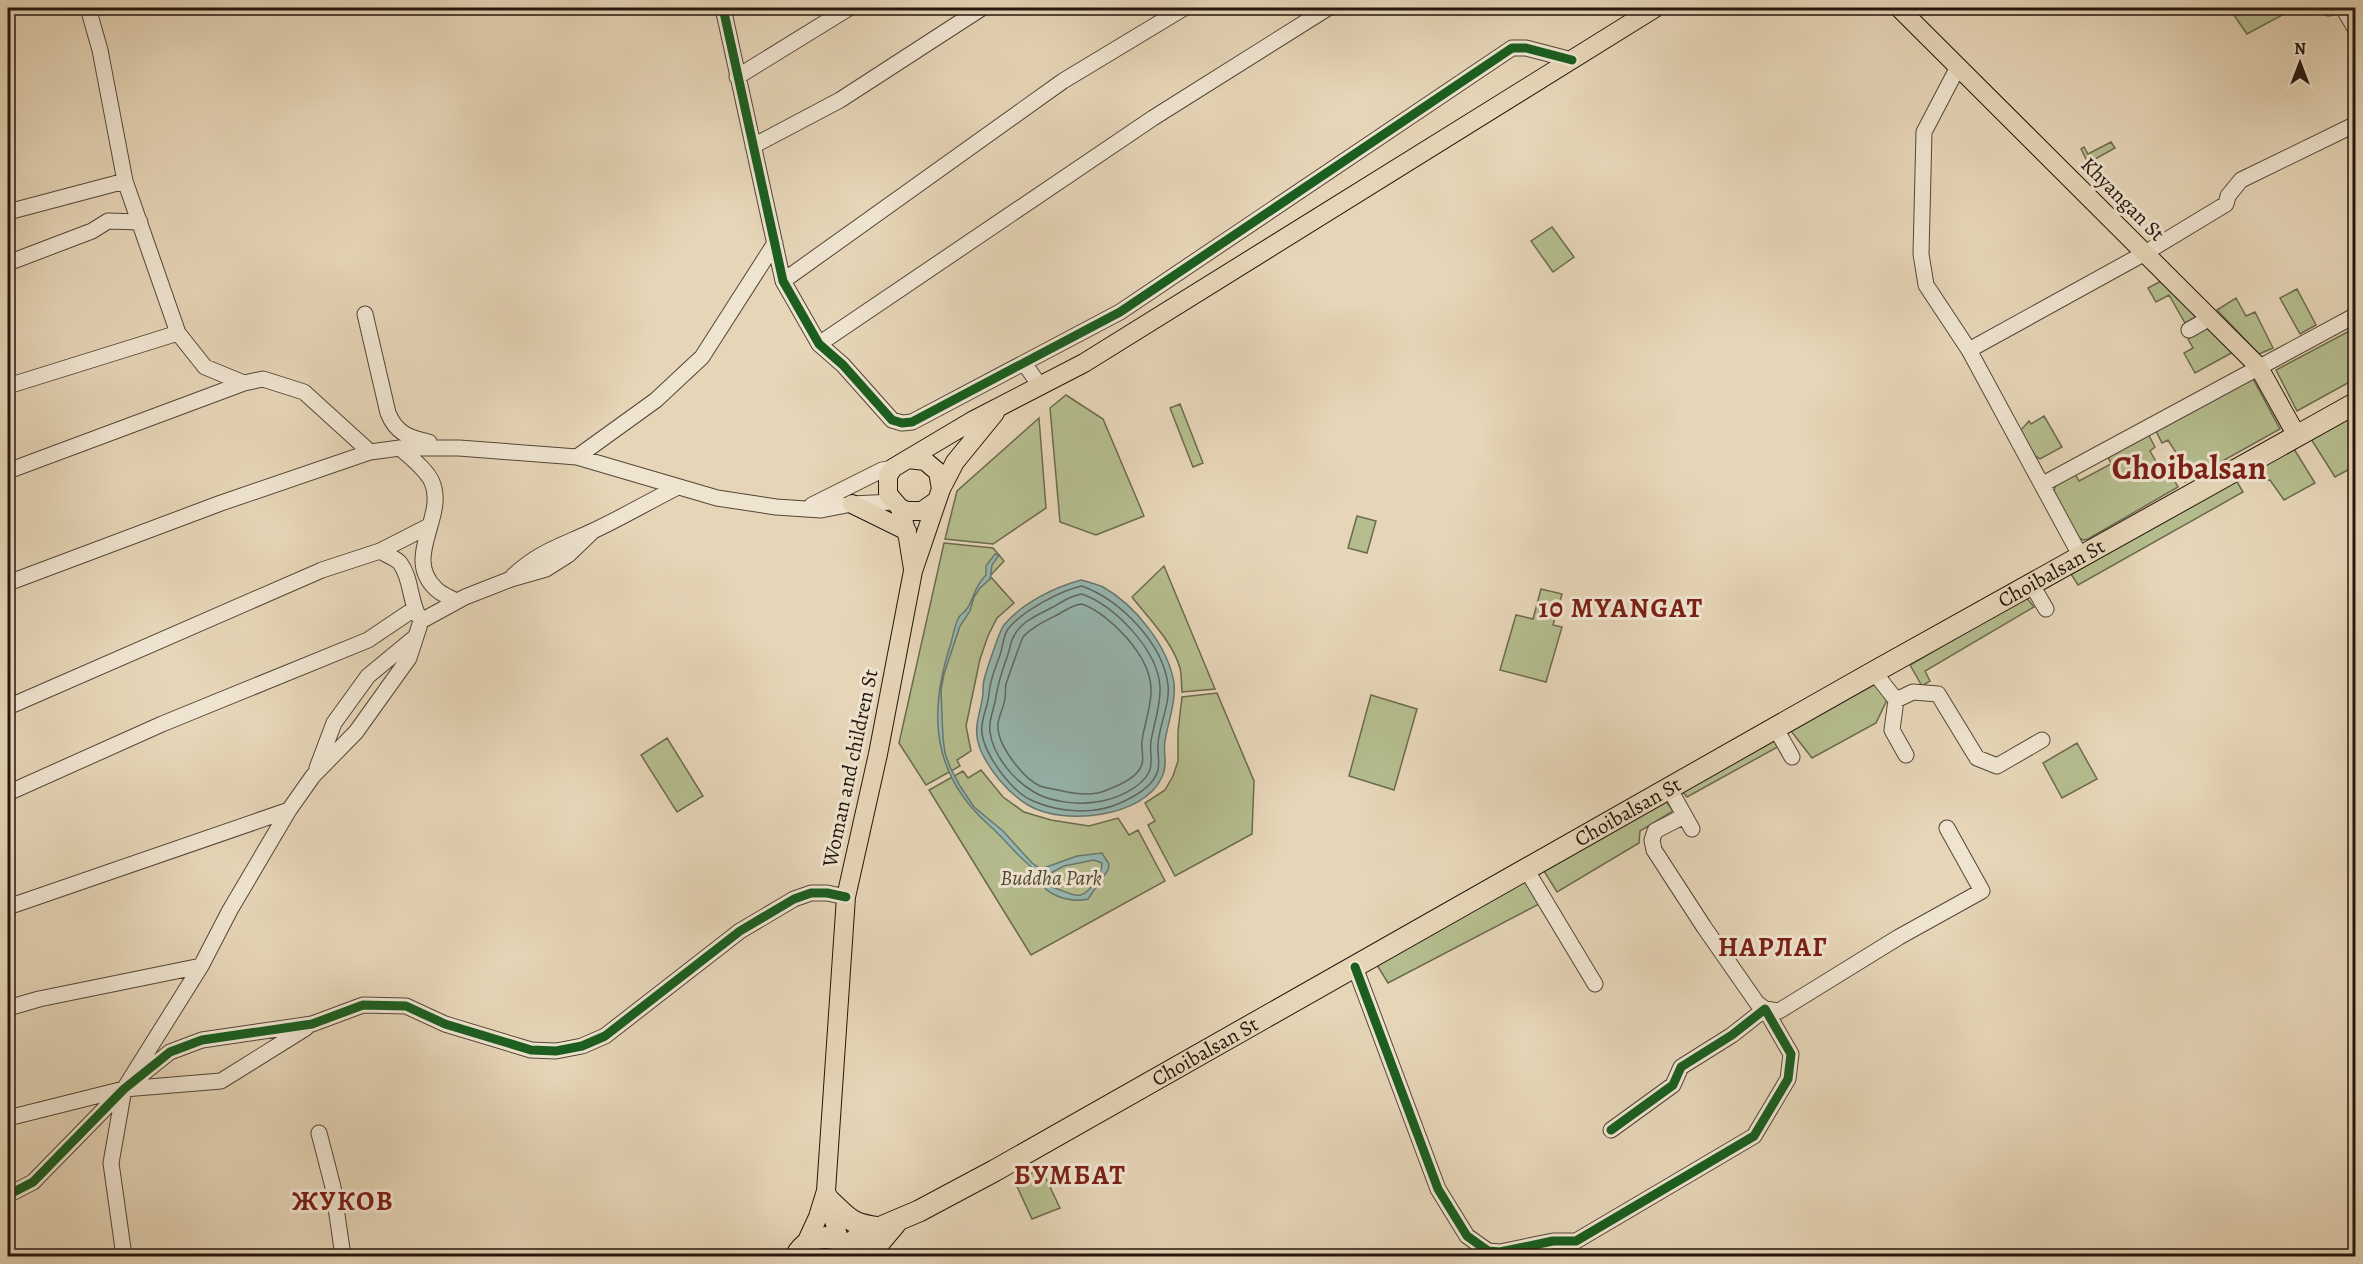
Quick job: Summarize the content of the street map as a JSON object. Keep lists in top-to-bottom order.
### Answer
{
  "streets": {
    "highway": ["Choibalsan St"],
    "main road": ["Khyangan St", "Woman and children St"]
  },
  "crossings": [
    ["Khyangan St", "Choibalsan St"]
  ],
  "districts": [
    "Choibalsan",
    "10 MYANGAT",
    "НАРЛАГ",
    "БУМБАТ",
    "ЖУКОВ"
  ],
  "parks": ["Buddha Park"],
  "north": "top"
}
